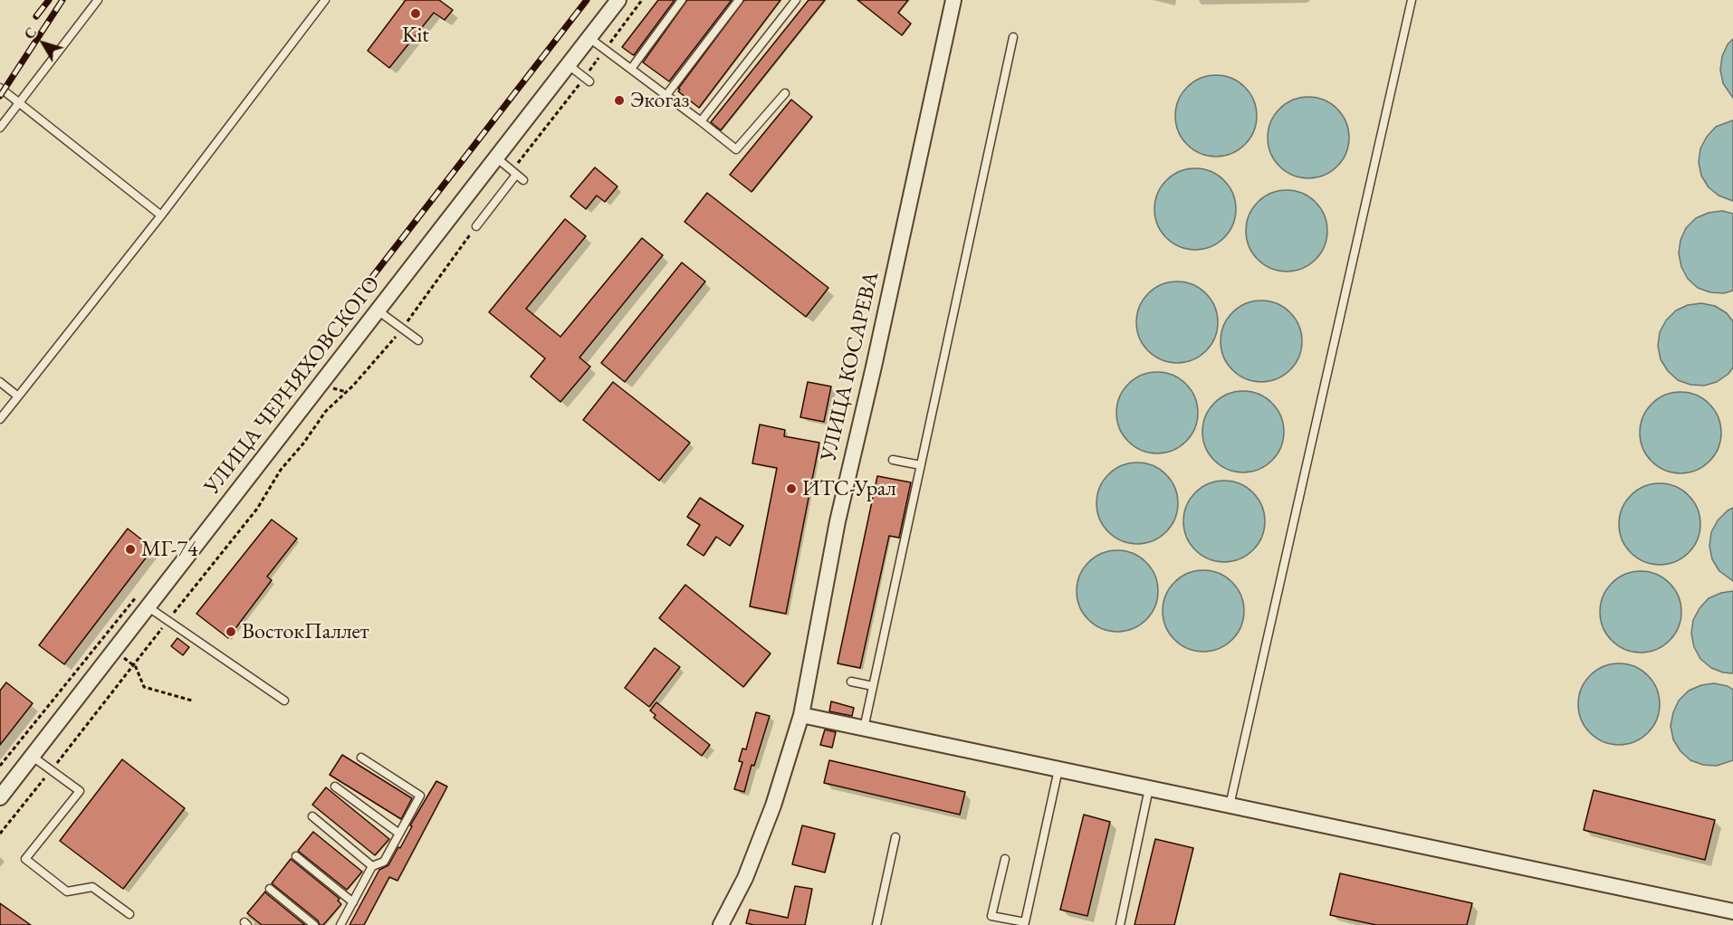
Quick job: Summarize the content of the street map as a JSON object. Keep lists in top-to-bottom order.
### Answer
{
  "streets": {
    "street": ["УЛИЦА КОСАРЕВА", "УЛИЦА ЧЕРНЯХОВСКОГО"]
  },
  "places": [
    "Kit",
    "Экогаз",
    "ИТС-Урал",
    "МГ-74",
    "ВостокПаллет"
  ],
  "north": "top left"
}
